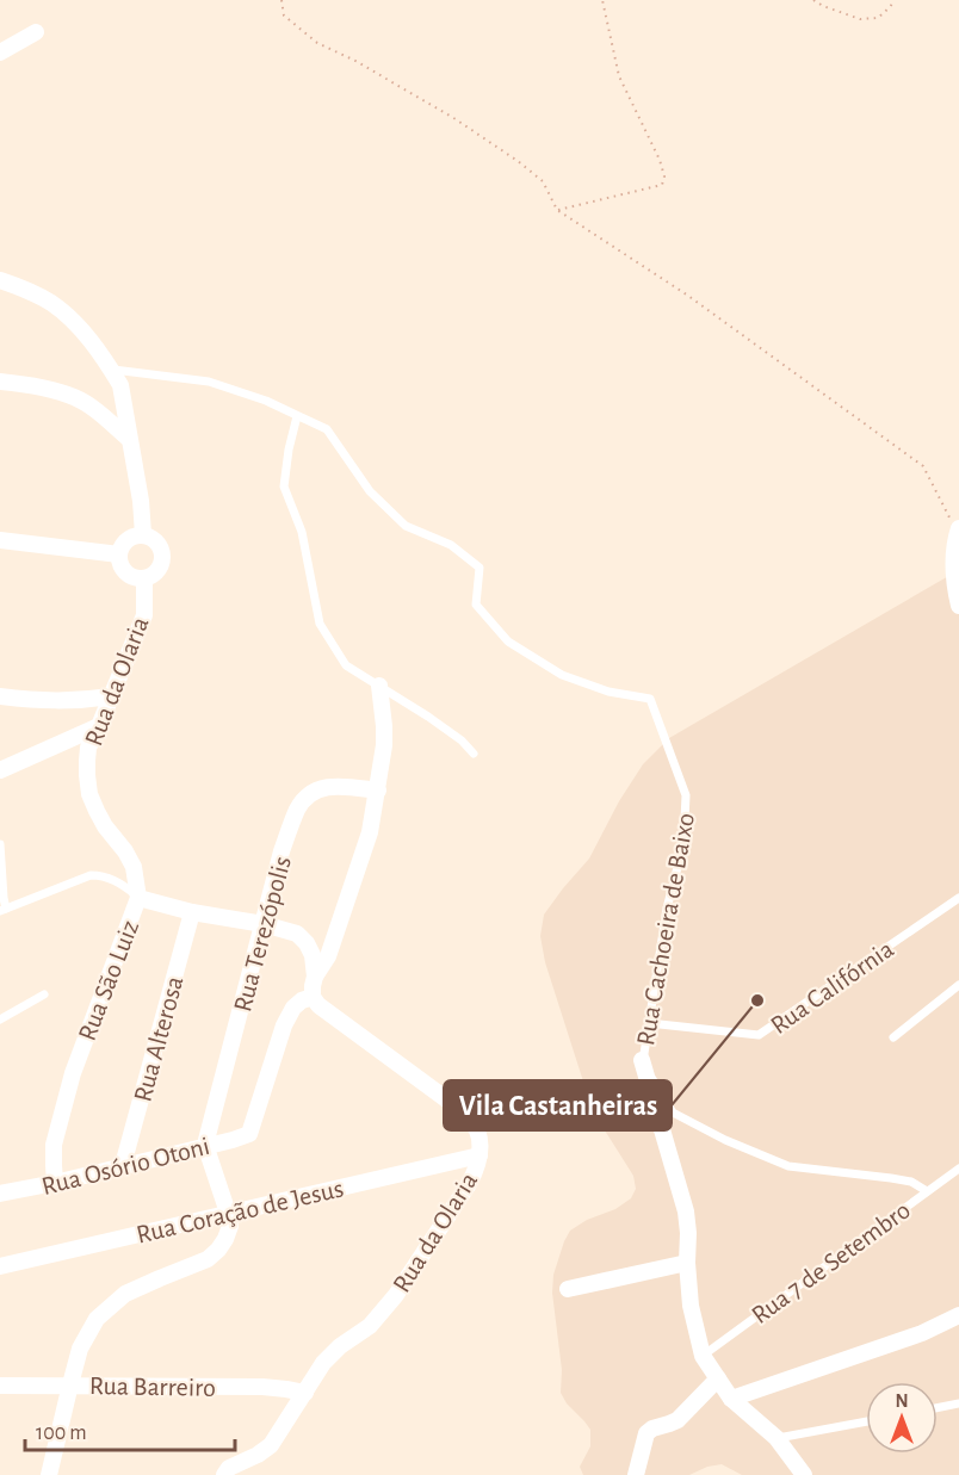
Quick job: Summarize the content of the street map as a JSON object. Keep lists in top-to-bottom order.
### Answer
{
  "streets": {
    "street": [
      "Rua da Olaria",
      "Rua Terezópolis",
      "Rua São Luiz",
      "Rua Alterosa",
      "Rua Osório Otoni",
      "Rua Coração de Jesus",
      "Rua Barreiro"
    ],
    "lane": ["Rua Cachoeira de Baixo", "Rua Califórnia", "Rua 7 de Setembro"]
  },
  "crossings": [
    ["Rua da Olaria", "Rua São Luiz"],
    ["Rua da Olaria", "Rua Osório Otoni"],
    ["Rua da Olaria", "Rua Coração de Jesus"],
    ["Rua da Olaria", "Rua Barreiro"],
    ["Rua Cachoeira de Baixo", "Rua Califórnia"],
    ["Rua Cachoeira de Baixo", "Rua 7 de Setembro"],
    ["Rua Terezópolis", "Rua São Luiz"],
    ["Rua Terezópolis", "Rua Osório Otoni"],
    ["Rua São Luiz", "Rua Alterosa"],
    ["Rua São Luiz", "Rua Osório Otoni"],
    ["Rua Alterosa", "Rua Osório Otoni"]
  ],
  "places": ["Vila Castanheiras"],
  "scale_bar": "100 m",
  "north": "top"
}
